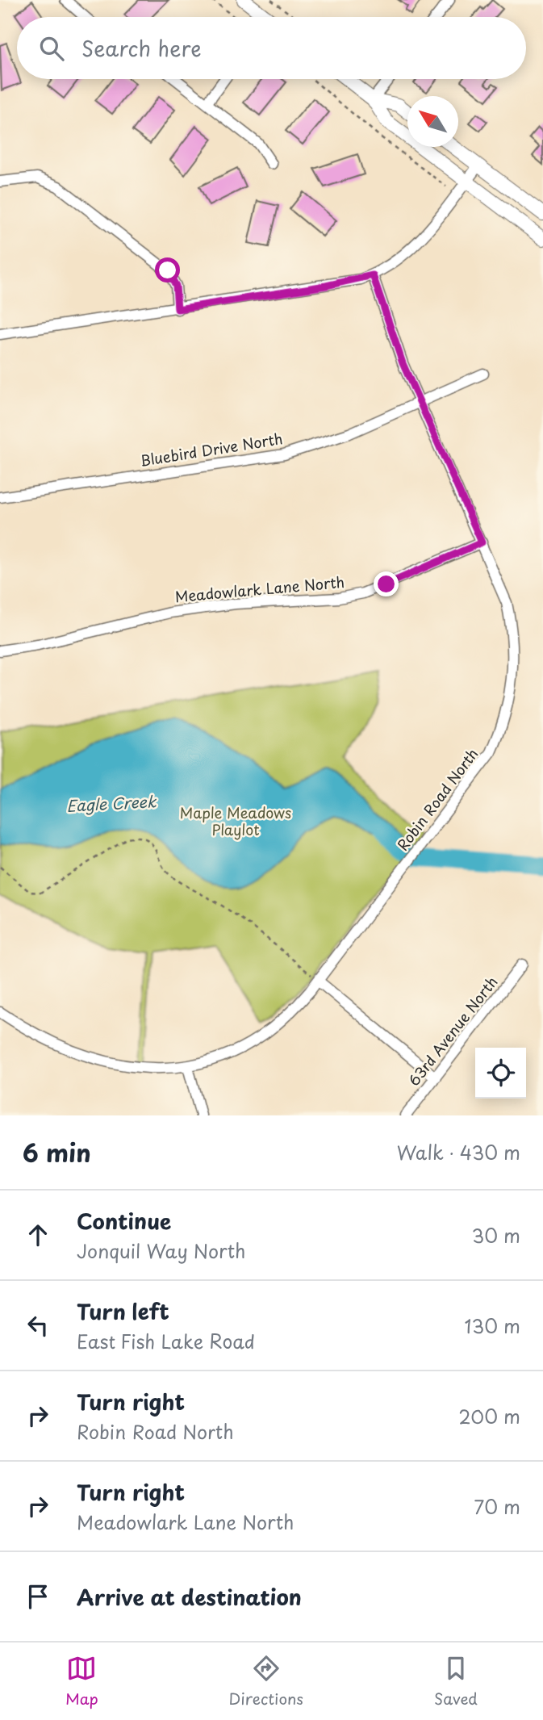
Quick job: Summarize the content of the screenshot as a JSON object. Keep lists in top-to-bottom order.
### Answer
{
  "streets": {
    "street": [
      "Bluebird Drive North",
      "Meadowlark Lane North",
      "Robin Road North",
      "63rd Avenue North"
    ]
  },
  "crossings": [
    ["Bluebird Drive North", "Robin Road North"],
    ["Meadowlark Lane North", "Robin Road North"]
  ],
  "water": ["Eagle Creek"],
  "parks": ["Maple Meadows Playlot"],
  "north": "top left",
  "page": {
    "search": "Search here",
    "heading": ["6 min", "Walk · 430 m"],
    "list": [
      ["Continue", "Jonquil Way North", "30 m"],
      ["Turn left", "East Fish Lake Road", "130 m"],
      ["Turn right", "Robin Road North", "200 m"],
      ["Turn right", "Meadowlark Lane North", "70 m"],
      "Arrive at destination"
    ],
    "nav": ["Map", "Directions", "Saved"]
  }
}
